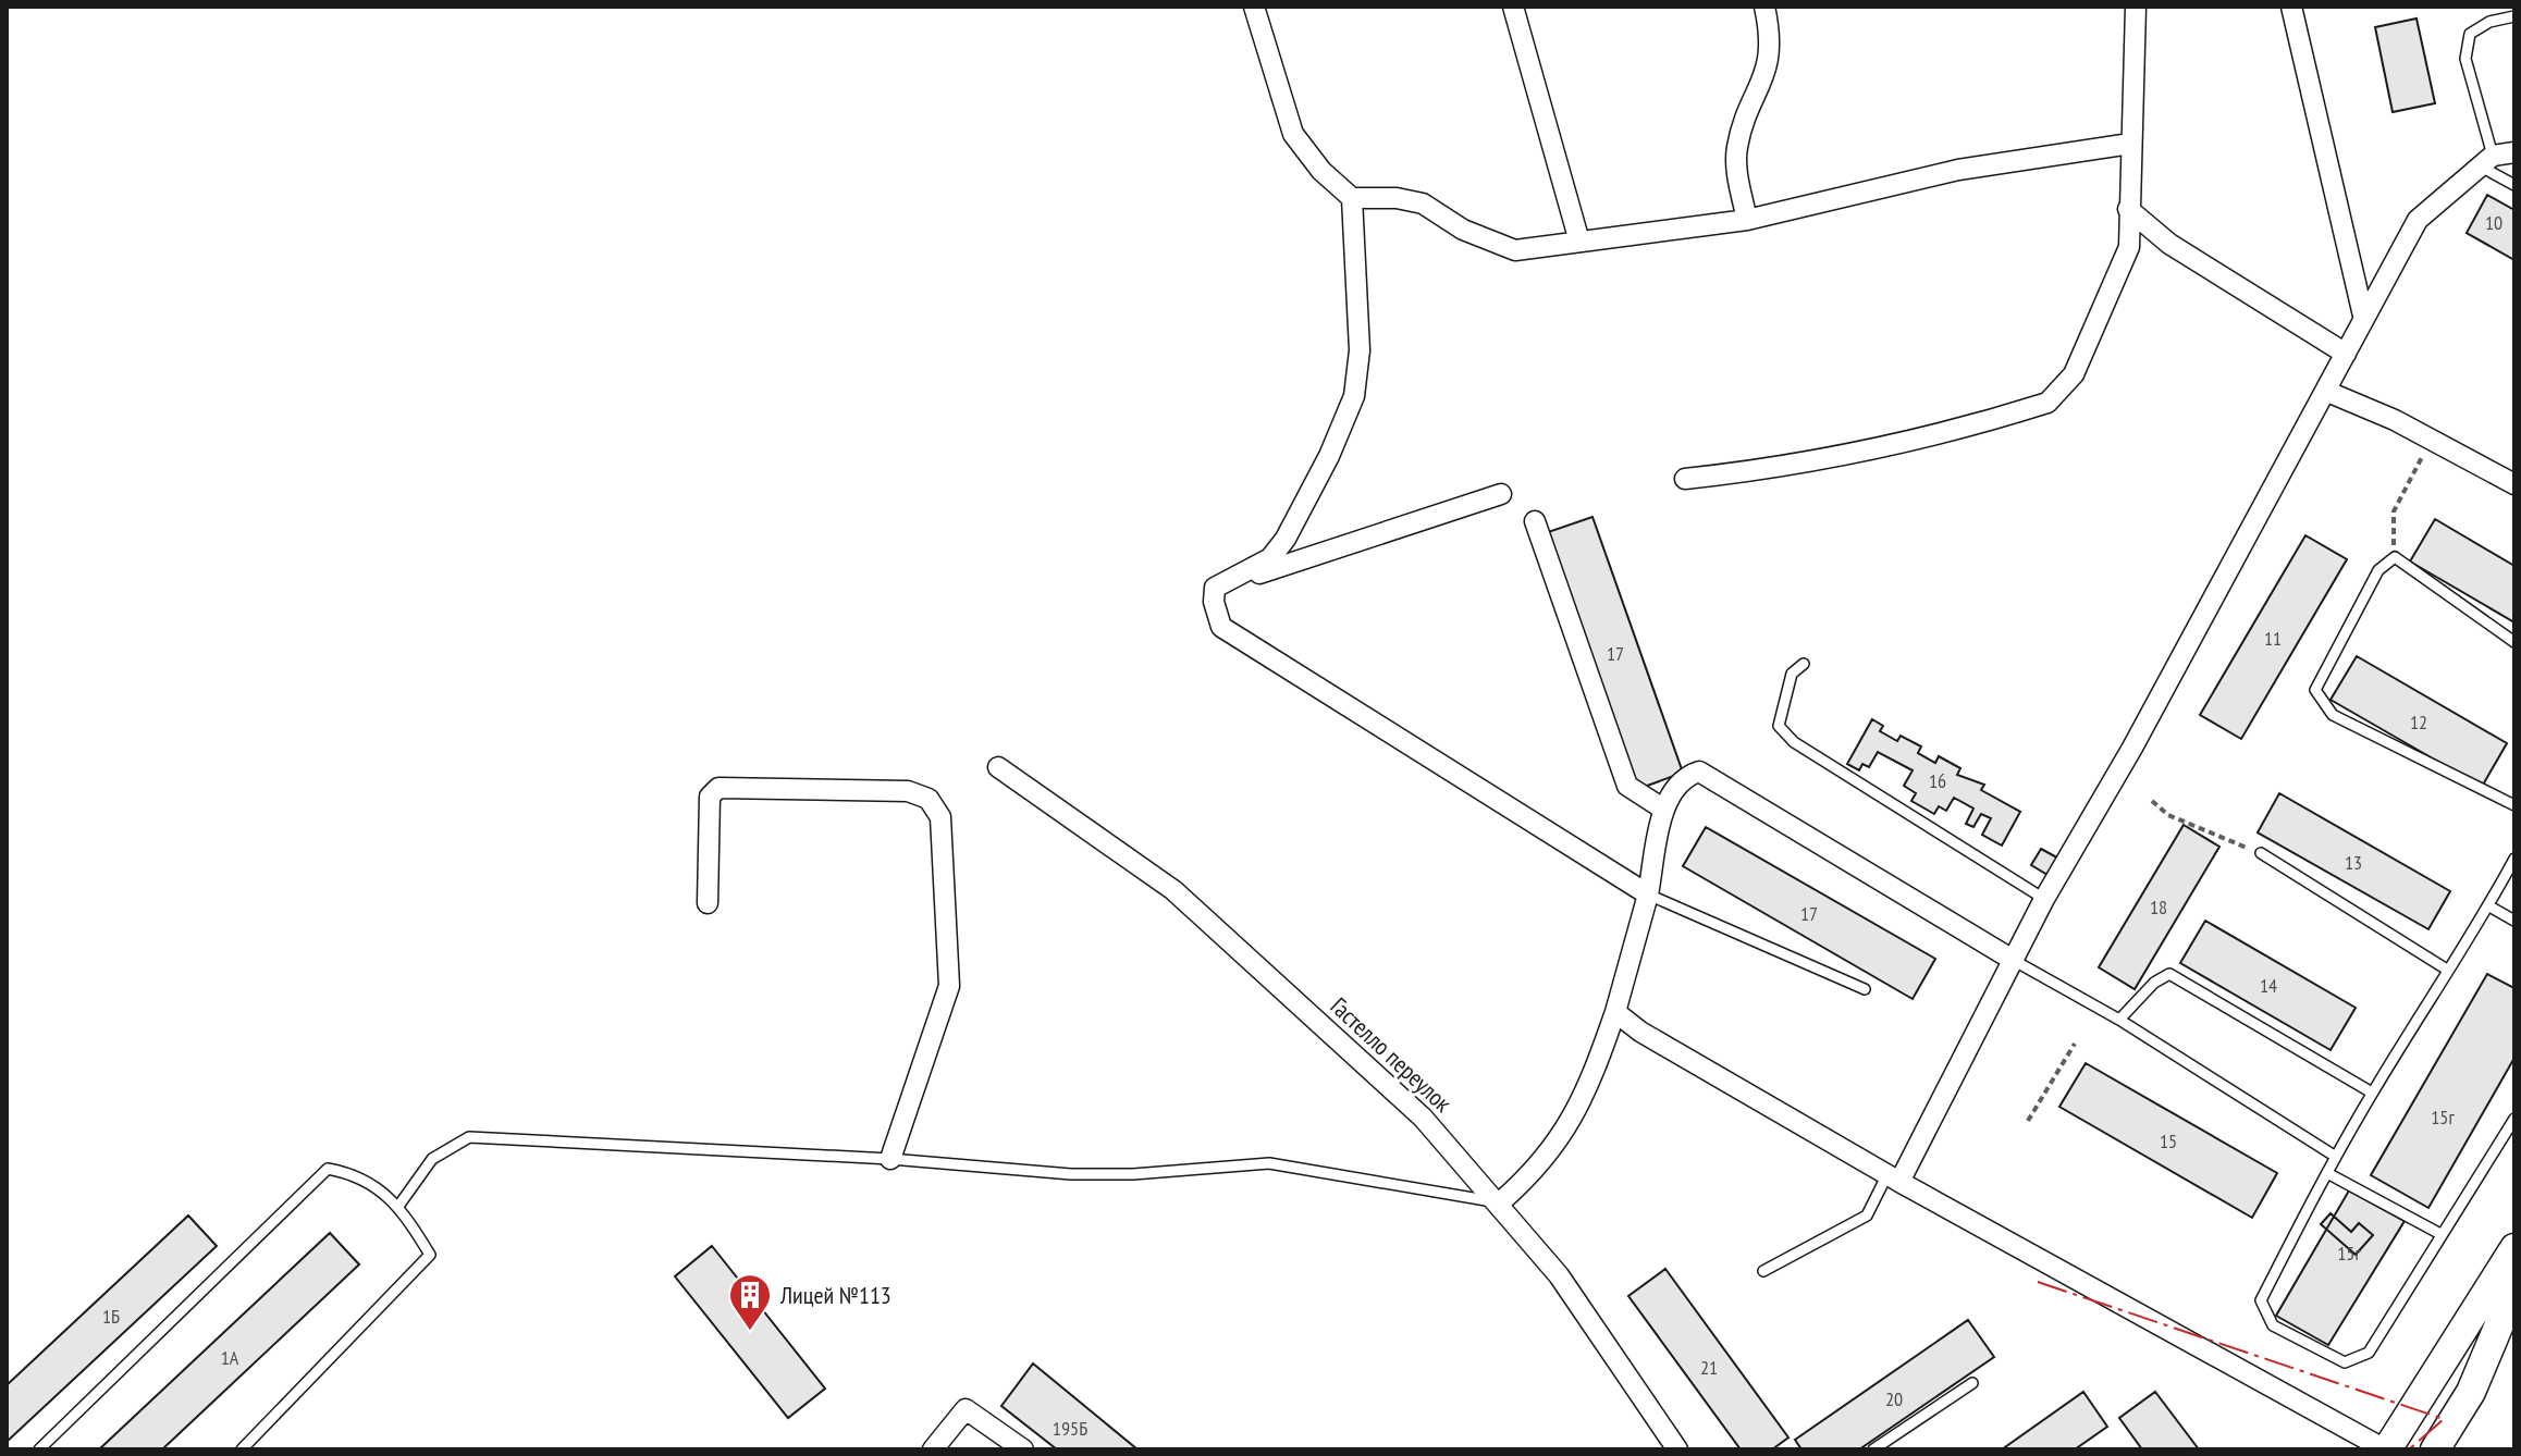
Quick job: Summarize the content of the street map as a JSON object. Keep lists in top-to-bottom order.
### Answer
{
  "streets": {
    "street": ["Гастелло переулок"]
  },
  "places": {
    "building": ["Лицей №113"]
  },
  "house_numbers": [
    "10",
    "11",
    "17",
    "12",
    "16",
    "13",
    "18",
    "17",
    "14",
    "15г",
    "15",
    "15г",
    "1Б",
    "1А",
    "21",
    "20",
    "195Б"
  ]
}
